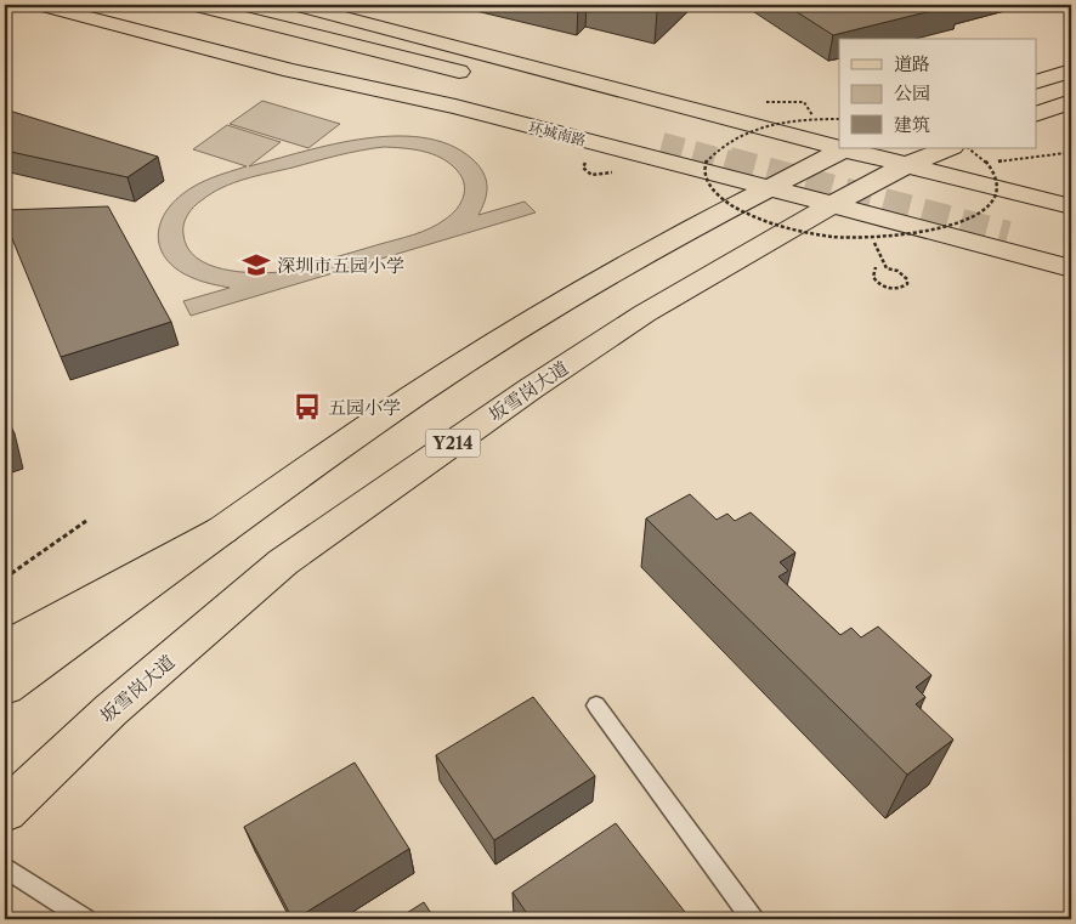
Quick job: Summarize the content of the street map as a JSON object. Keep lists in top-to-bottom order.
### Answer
{
  "streets": {
    "main road": ["环城南路", "坂雪岗大道", "Y214"]
  },
  "crossings": [
    ["环城南路", "坂雪岗大道"]
  ],
  "places": {
    "school or university": ["深圳市五园小学"],
    "bus stop": ["五园小学"]
  },
  "legend": ["道路", "公园", "建筑"]
}
